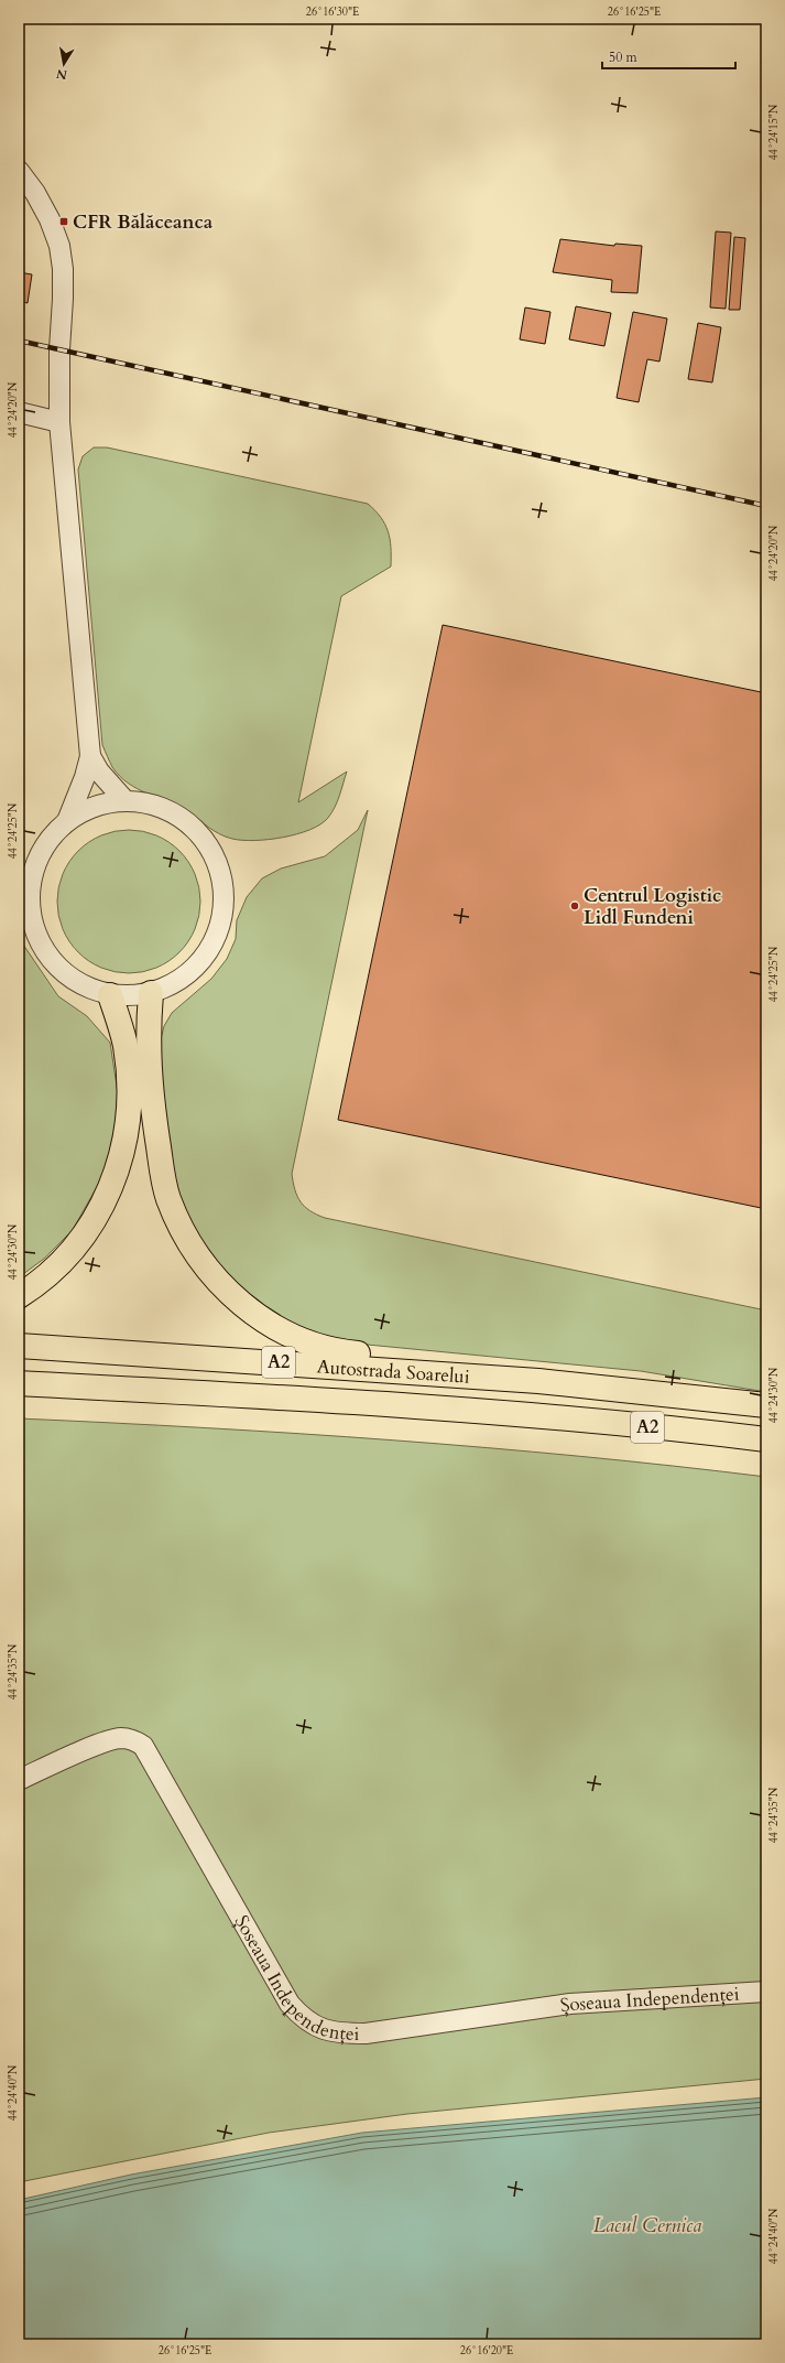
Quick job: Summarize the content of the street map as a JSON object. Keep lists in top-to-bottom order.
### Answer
{
  "streets": {
    "highway": ["A2", "Autostrada Soarelui"],
    "street": ["Șoseaua Independenței"]
  },
  "water": ["Lacul Cernica"],
  "places": {
    "transit": ["CFR Bălăceanca"],
    "other": ["Centrul Logistic Lidl Fundeni"]
  },
  "scale_bar": "50 m",
  "north": "bottom",
  "coordinates": [
    "26°16'30\"E",
    "26°16'25\"E",
    "44°24'15\"N",
    "44°24'20\"N",
    "44°24'25\"N",
    "44°24'30\"N",
    "44°24'35\"N",
    "44°24'40\"N",
    "26°16'20\"E"
  ]
}
